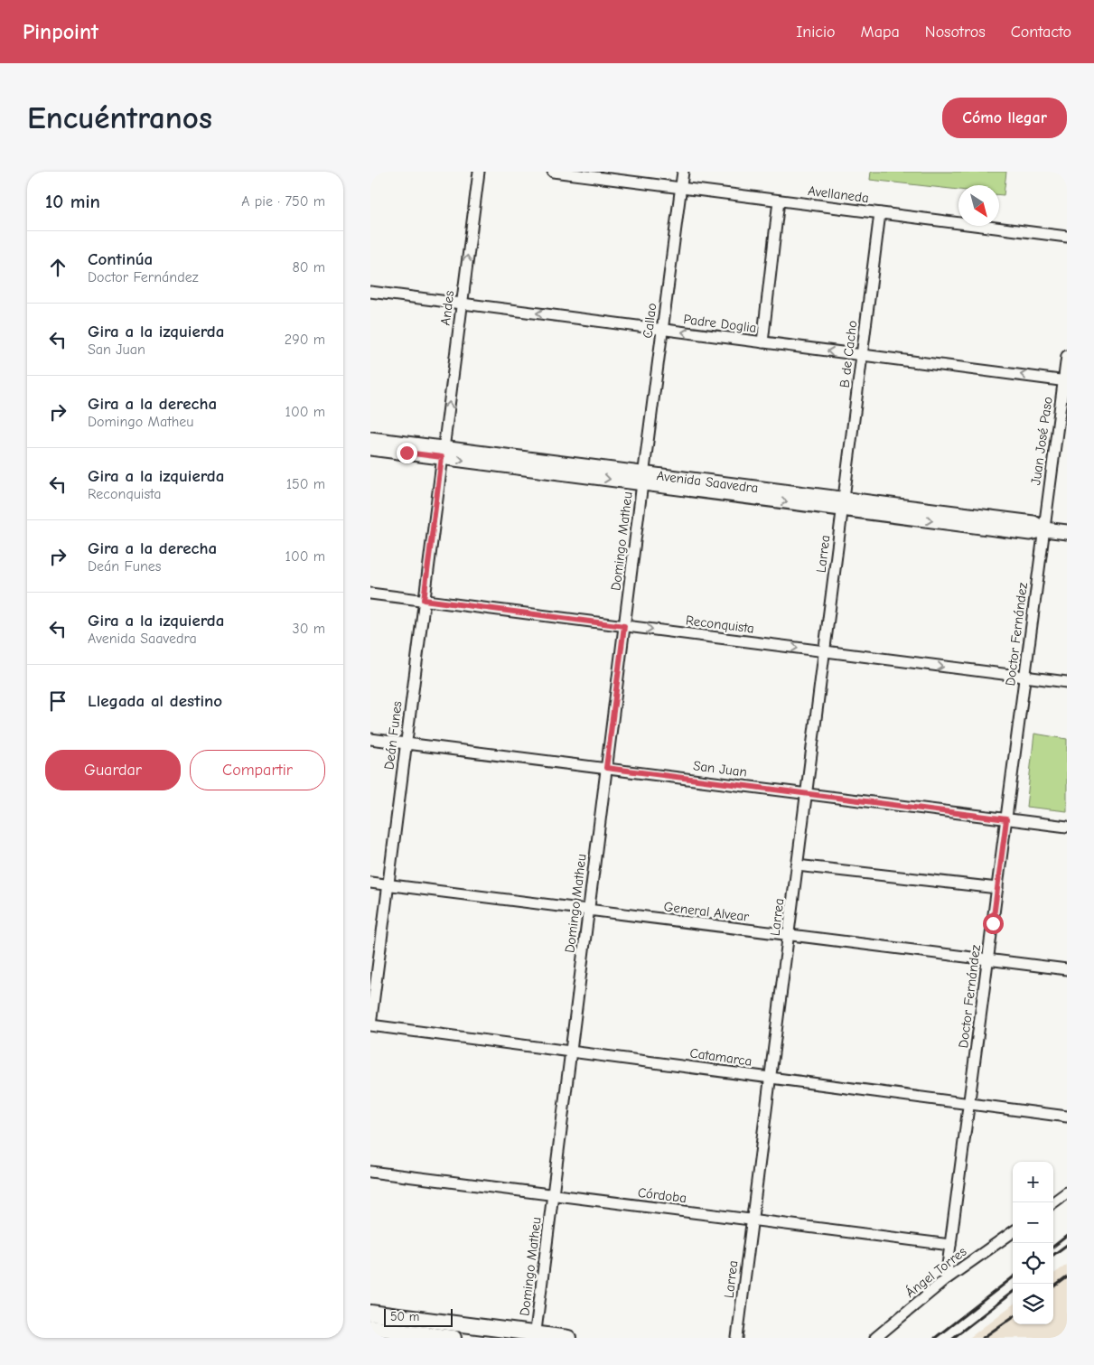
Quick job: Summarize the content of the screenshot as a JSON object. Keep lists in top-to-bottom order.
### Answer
{
  "streets": {
    "street": [
      "Avellaneda",
      "Andes",
      "Callao",
      "Padre Doglia",
      "B de Cacho",
      "Juan José Paso",
      "Avenida Saavedra",
      "Domingo Matheu",
      "Larrea",
      "Reconquista",
      "Doctor Fernández",
      "Deán Funes",
      "San Juan",
      "General Alvear",
      "Catamarca",
      "Córdoba",
      "Ángel Torres"
    ]
  },
  "crossings": [
    ["Avellaneda", "Callao"],
    ["Avellaneda", "B de Cacho"],
    ["Andes", "Padre Doglia"],
    ["Andes", "Avenida Saavedra"],
    ["Andes", "Deán Funes"],
    ["Callao", "Padre Doglia"],
    ["Callao", "Avenida Saavedra"],
    ["Callao", "Domingo Matheu"],
    ["Padre Doglia", "B de Cacho"],
    ["Padre Doglia", "Juan José Paso"],
    ["B de Cacho", "Avenida Saavedra"],
    ["B de Cacho", "Larrea"],
    ["Juan José Paso", "Avenida Saavedra"],
    ["Juan José Paso", "Doctor Fernández"],
    ["Avenida Saavedra", "Domingo Matheu"],
    ["Avenida Saavedra", "Larrea"],
    ["Avenida Saavedra", "Doctor Fernández"],
    ["Avenida Saavedra", "Deán Funes"],
    ["Domingo Matheu", "Reconquista"],
    ["Domingo Matheu", "San Juan"],
    ["Domingo Matheu", "General Alvear"],
    ["Domingo Matheu", "Catamarca"],
    ["Domingo Matheu", "Córdoba"],
    ["Larrea", "Reconquista"],
    ["Larrea", "San Juan"],
    ["Larrea", "General Alvear"],
    ["Larrea", "Catamarca"],
    ["Larrea", "Córdoba"],
    ["Reconquista", "Doctor Fernández"],
    ["Reconquista", "Deán Funes"],
    ["Doctor Fernández", "San Juan"],
    ["Doctor Fernández", "General Alvear"],
    ["Doctor Fernández", "Catamarca"],
    ["Doctor Fernández", "Córdoba"],
    ["Doctor Fernández", "Ángel Torres"],
    ["Deán Funes", "San Juan"],
    ["Deán Funes", "General Alvear"],
    ["Deán Funes", "Catamarca"]
  ],
  "one_way": ["Andes", "Padre Doglia", "Reconquista"],
  "scale_bar": "50 m",
  "north": "bottom right",
  "page": {
    "header": "Pinpoint",
    "nav": [
      "Inicio",
      "Mapa",
      "Nosotros",
      "Contacto"
    ],
    "buttons": [
      "Cómo llegar",
      ["Guardar", "Compartir"]
    ],
    "title": "Encuéntranos",
    "heading": ["10 min", "A pie · 750 m"],
    "list": [
      ["Continúa", "Doctor Fernández", "80 m"],
      ["Gira a la izquierda", "San Juan", "290 m"],
      ["Gira a la derecha", "Domingo Matheu", "100 m"],
      ["Gira a la izquierda", "Reconquista", "150 m"],
      ["Gira a la derecha", "Deán Funes", "100 m"],
      ["Gira a la izquierda", "Avenida Saavedra", "30 m"],
      "Llegada al destino"
    ],
    "map_buttons": ["+", "−"],
    "scale": "50 m"
  }
}
